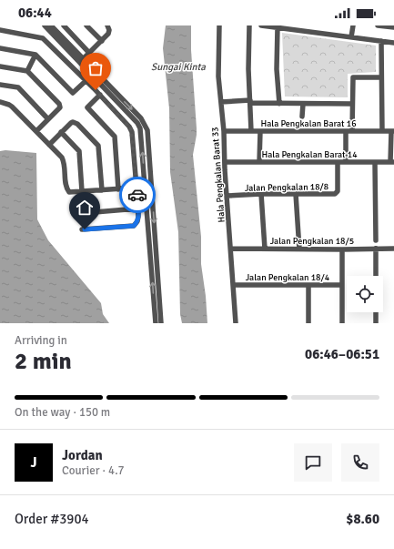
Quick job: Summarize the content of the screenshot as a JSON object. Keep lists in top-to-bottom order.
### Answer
{
  "streets": {
    "street": [
      "Hala Pengkalan Barat 16",
      "Hala Pengkalan Barat 14",
      "Hala Pengkalan Barat 33",
      "Jalan Pengkalan 18/8",
      "Jalan Pengkalan 18/5",
      "Jalan Pengkalan 18/4"
    ]
  },
  "crossings": [
    ["Hala Pengkalan Barat 16", "Hala Pengkalan Barat 33"],
    ["Hala Pengkalan Barat 14", "Hala Pengkalan Barat 33"],
    ["Hala Pengkalan Barat 14", "Jalan Pengkalan 18/8"],
    ["Hala Pengkalan Barat 33", "Jalan Pengkalan 18/8"],
    ["Hala Pengkalan Barat 33", "Jalan Pengkalan 18/5"],
    ["Hala Pengkalan Barat 33", "Jalan Pengkalan 18/4"]
  ],
  "water": ["Sungai Kinta"],
  "page": {
    "status": "06:44",
    "heading": ["2 min", "Arriving in", "06:46–06:51"],
    "panel": [
      "Jordan",
      "Courier · 4.7",
      "Order #3904",
      "$8.60"
    ],
    "bar": "On the way · 150 m",
    "round": "J"
  }
}
